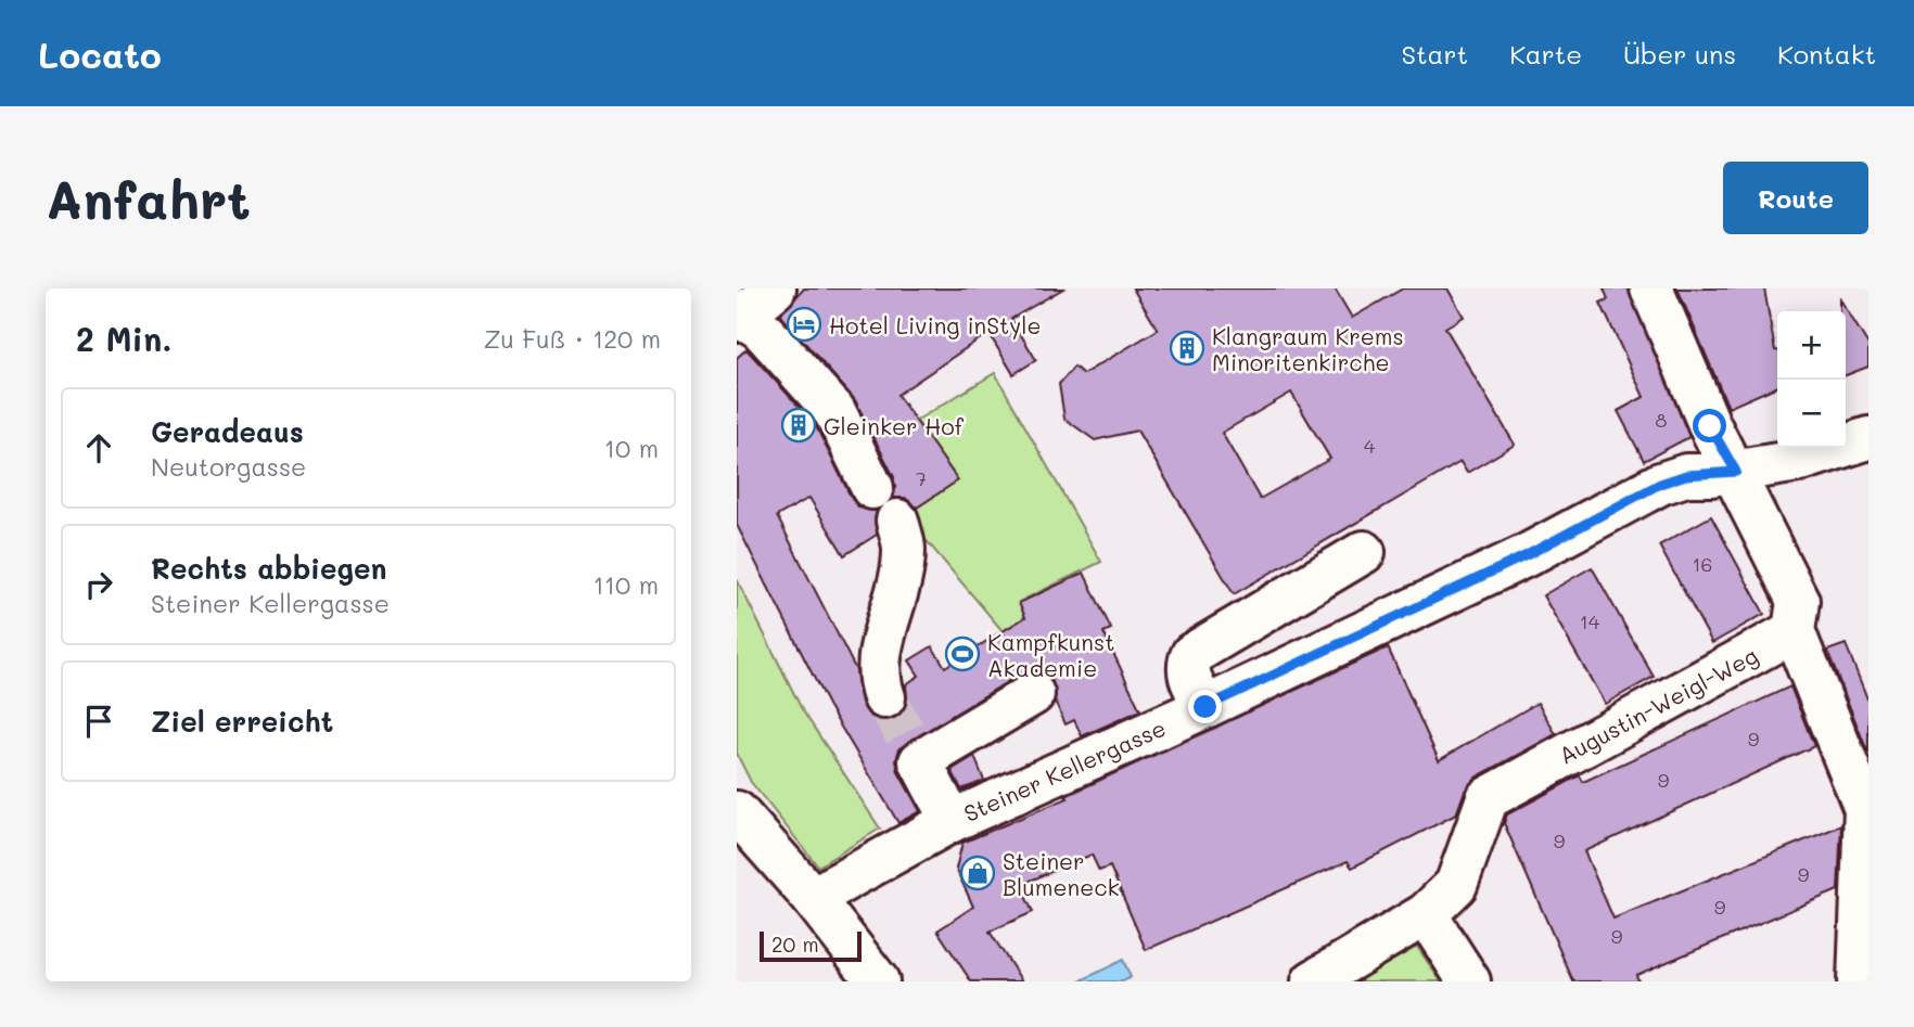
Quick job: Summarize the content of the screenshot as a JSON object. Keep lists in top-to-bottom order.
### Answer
{
  "streets": {
    "street": ["Augustin-Weigl-Weg", "Steiner Kellergasse"]
  },
  "places": {
    "hotel": ["Hotel Living inStyle"],
    "building": ["Klangraum Krems Minoritenkirche", "Gleinker Hof"],
    "sports": ["Kampfkunst Akademie"],
    "shop": ["Steiner Blumeneck"]
  },
  "house_numbers": [
    "8",
    "4",
    "7",
    "16",
    "14",
    "9",
    "9",
    "9",
    "9",
    "9",
    "9"
  ],
  "scale_bar": "20 m",
  "page": {
    "header": "Locato",
    "nav": [
      "Start",
      "Karte",
      "Über uns",
      "Kontakt"
    ],
    "buttons": "Route",
    "title": "Anfahrt",
    "heading": ["2 Min.", "Zu Fuß · 120 m"],
    "map_buttons": ["+", "−"],
    "list": [
      ["Geradeaus", "Neutorgasse", "10 m"],
      ["Rechts abbiegen", "Steiner Kellergasse", "110 m"],
      "Ziel erreicht"
    ],
    "scale": "20 m"
  }
}
